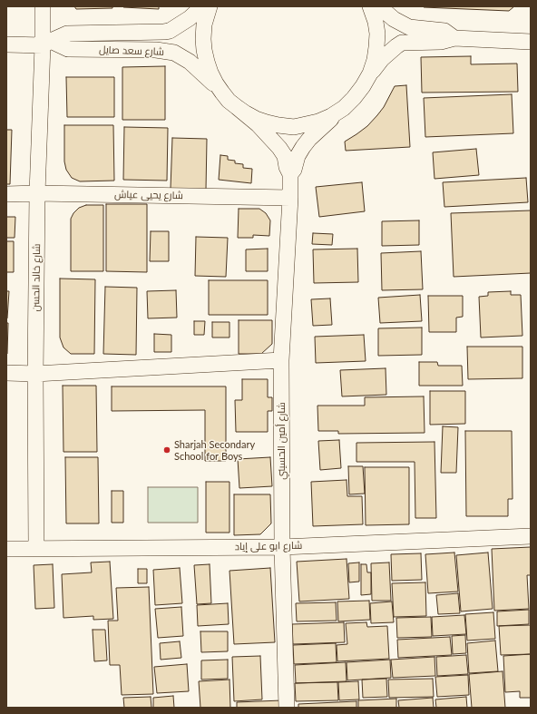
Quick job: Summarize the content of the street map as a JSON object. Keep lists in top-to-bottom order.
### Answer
{
  "streets": {
    "street": [
      "شارع سعد صايل",
      "شارع يحيى عياش",
      "شارع خالد الحسن",
      "شارع أمين الحسيني",
      "شارع ابو على إياد"
    ]
  },
  "crossings": [
    ["شارع سعد صايل", "شارع خالد الحسن"],
    ["شارع سعد صايل", "شارع أمين الحسيني"],
    ["شارع يحيى عياش", "شارع خالد الحسن"],
    ["شارع يحيى عياش", "شارع أمين الحسيني"],
    ["شارع خالد الحسن", "شارع ابو على إياد"],
    ["شارع أمين الحسيني", "شارع ابو على إياد"]
  ],
  "places": ["Sharjah Secondary School for Boys"]
}
